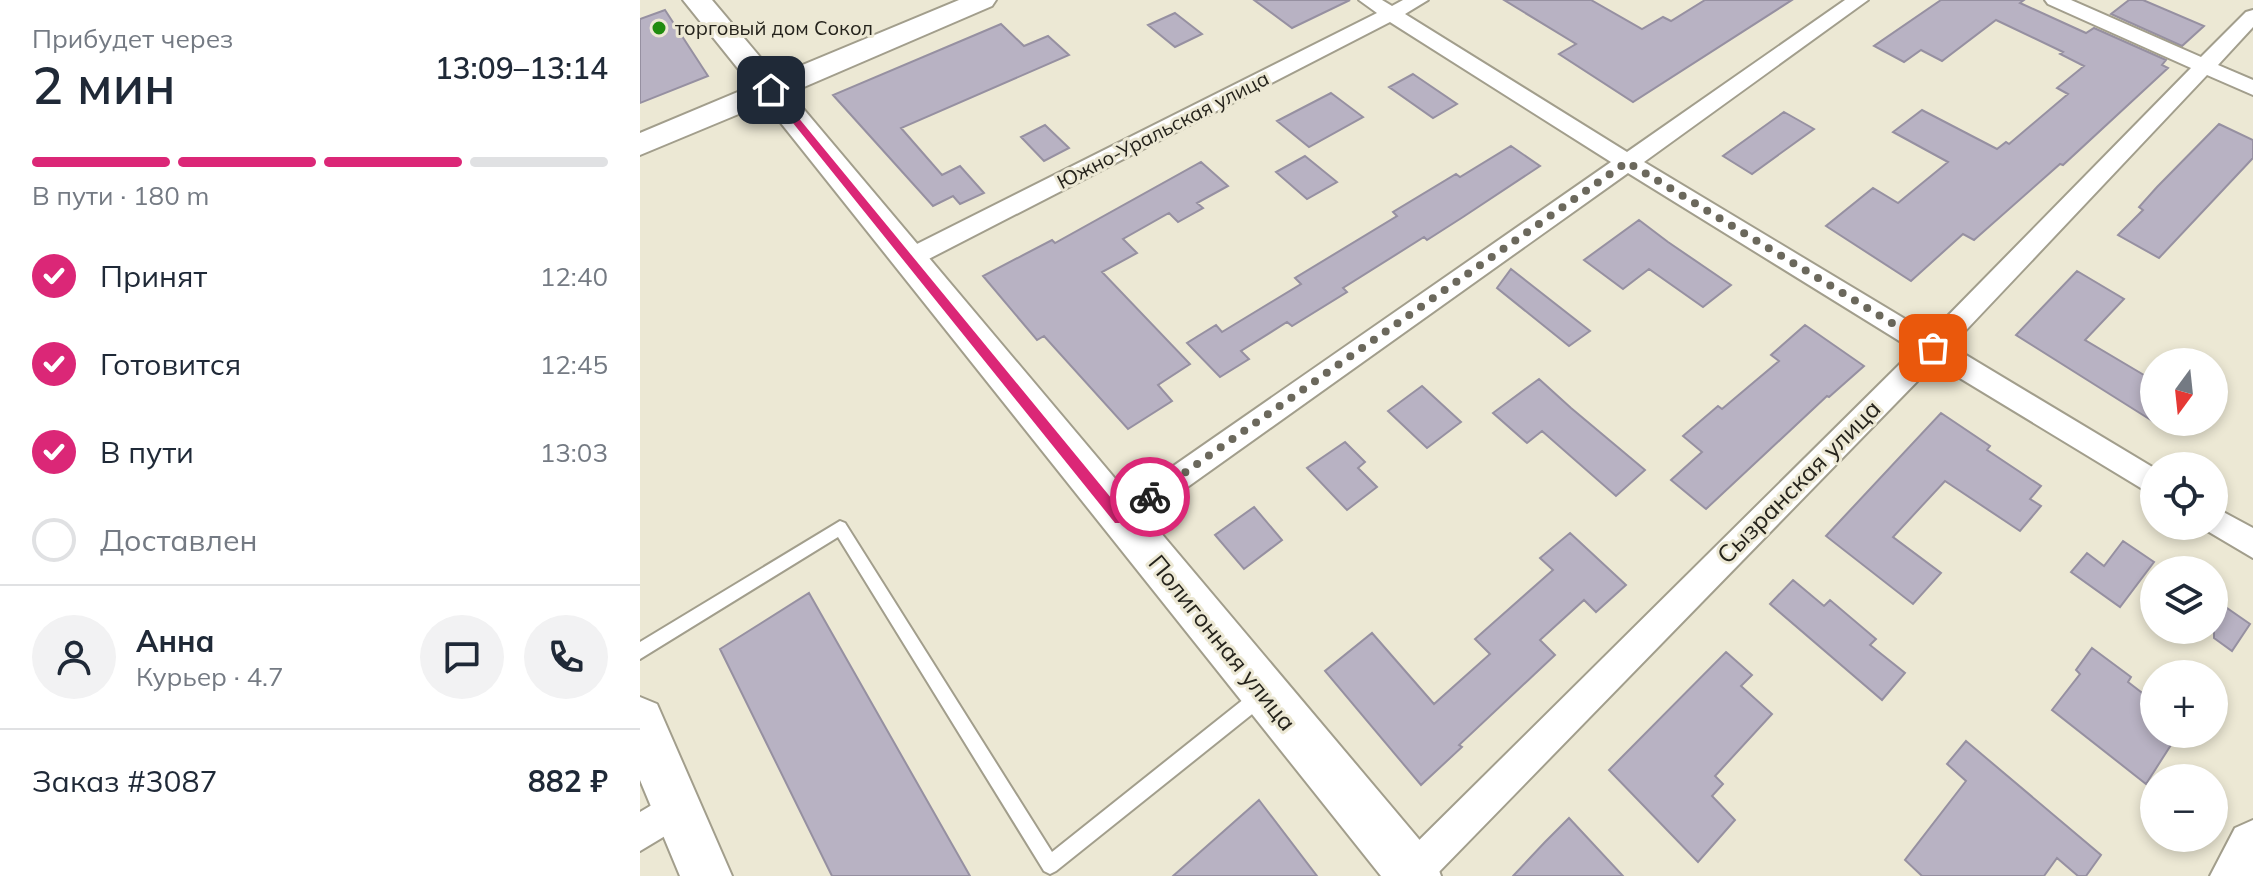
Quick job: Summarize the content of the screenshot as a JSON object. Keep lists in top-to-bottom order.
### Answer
{
  "streets": {
    "main road": ["Полигонная улица"],
    "street": ["Южно-Уральская улица", "Сызранская улица"]
  },
  "crossings": [
    ["Южно-Уральская улица", "Полигонная улица"],
    ["Сызранская улица", "Полигонная улица"]
  ],
  "places": ["торговый дом Сокол"],
  "north": "bottom",
  "page": {
    "heading": ["2 мин", "Прибудет через", "13:09–13:14"],
    "panel": [
      "Анна",
      "Курьер · 4.7",
      "Заказ #3087",
      "882 ₽"
    ],
    "bar": "В пути · 180 m",
    "list": [
      ["Принят", "12:40"],
      ["Готовится", "12:45"],
      ["В пути", "13:03"],
      "Доставлен"
    ],
    "map_buttons": ["+", "−"]
  }
}
